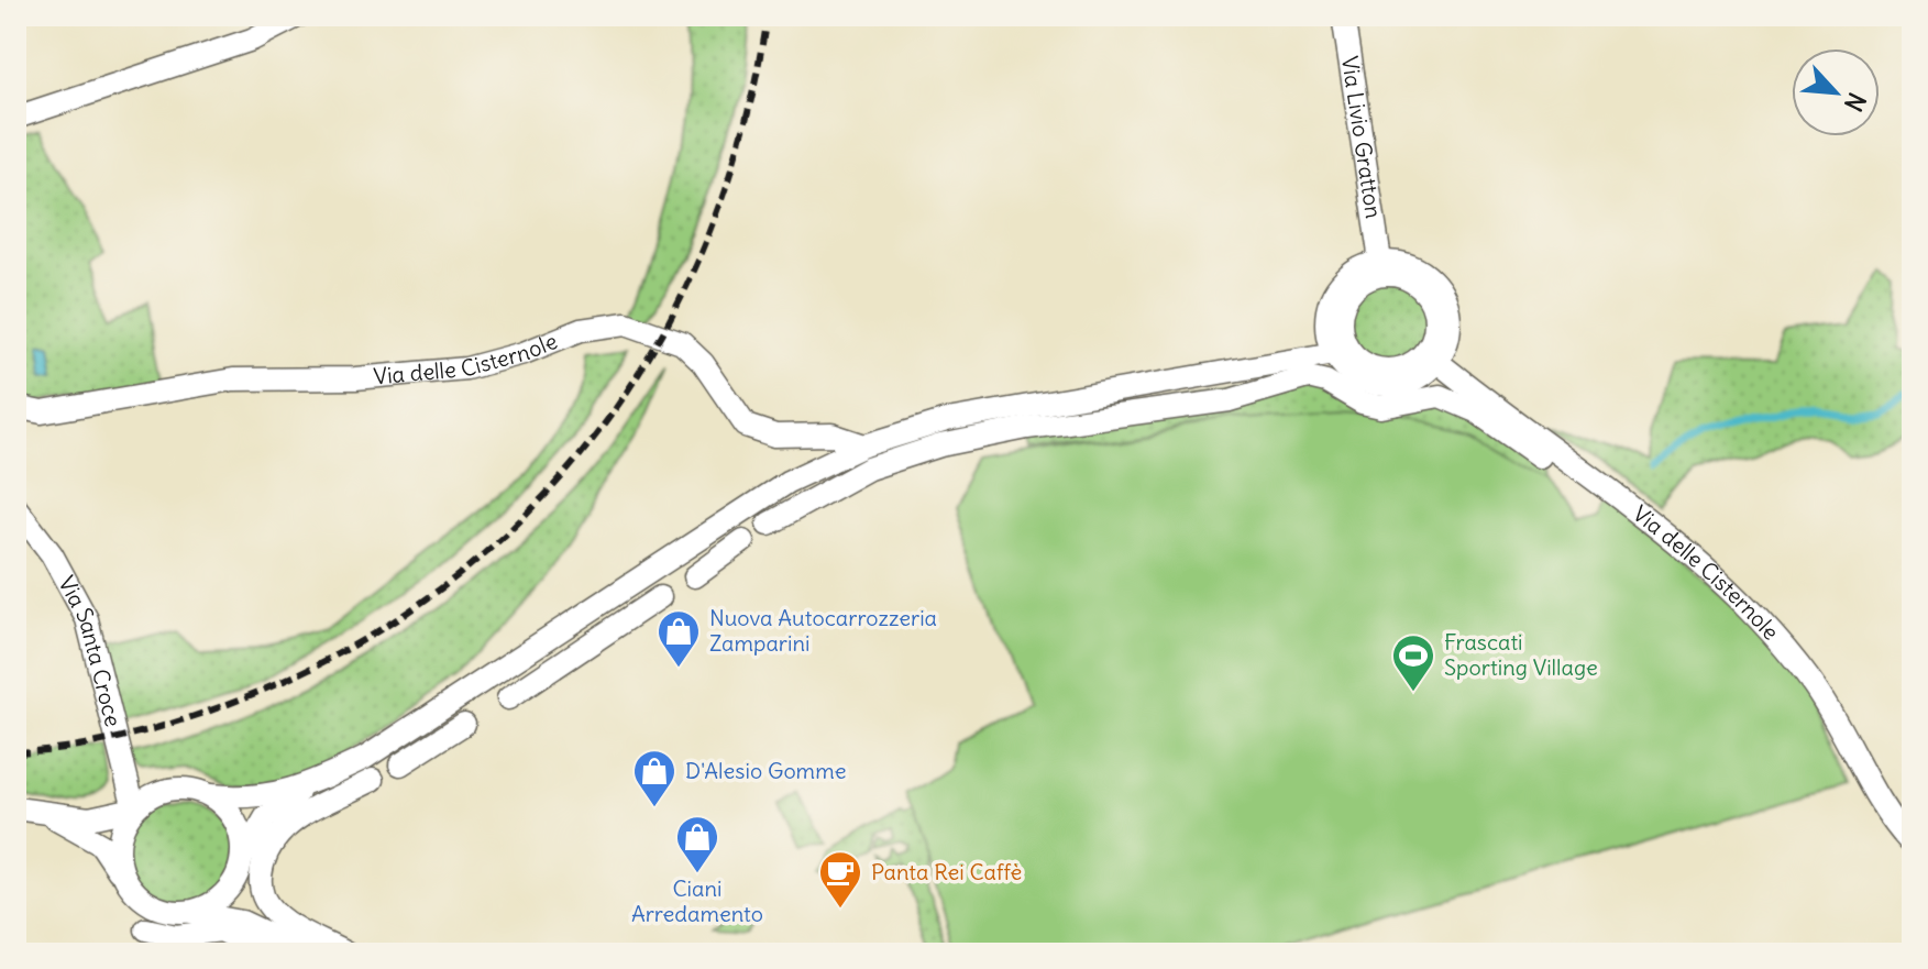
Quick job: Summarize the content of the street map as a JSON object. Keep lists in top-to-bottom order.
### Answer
{
  "streets": {
    "street": ["Via Livio Gratton", "Via delle Cisternole", "Via Santa Croce"]
  },
  "places": {
    "shop": ["Nuova Autocarrozzeria Zamparini", "D'Alesio Gomme", "Ciani Arredamento"],
    "sports": ["Frascati Sporting Village"],
    "cafe": ["Panta Rei Caffè"]
  },
  "north": "bottom right"
}
